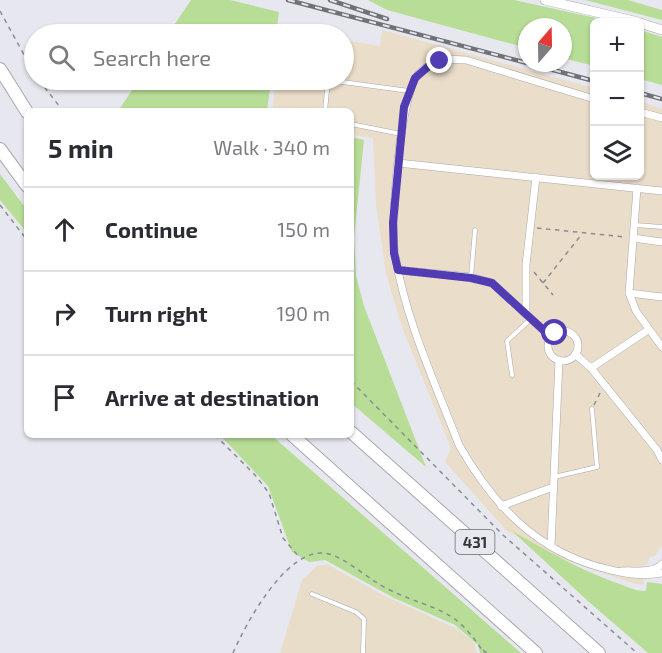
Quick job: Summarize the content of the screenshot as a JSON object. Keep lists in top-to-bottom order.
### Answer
{
  "streets": {
    "highway": ["431"]
  },
  "north": "top",
  "page": {
    "map_buttons": ["+", "−"],
    "search": "Search here",
    "heading": ["5 min", "Walk · 340 m"],
    "list": [
      ["Continue", "150 m"],
      ["Turn right", "190 m"],
      "Arrive at destination"
    ]
  }
}
